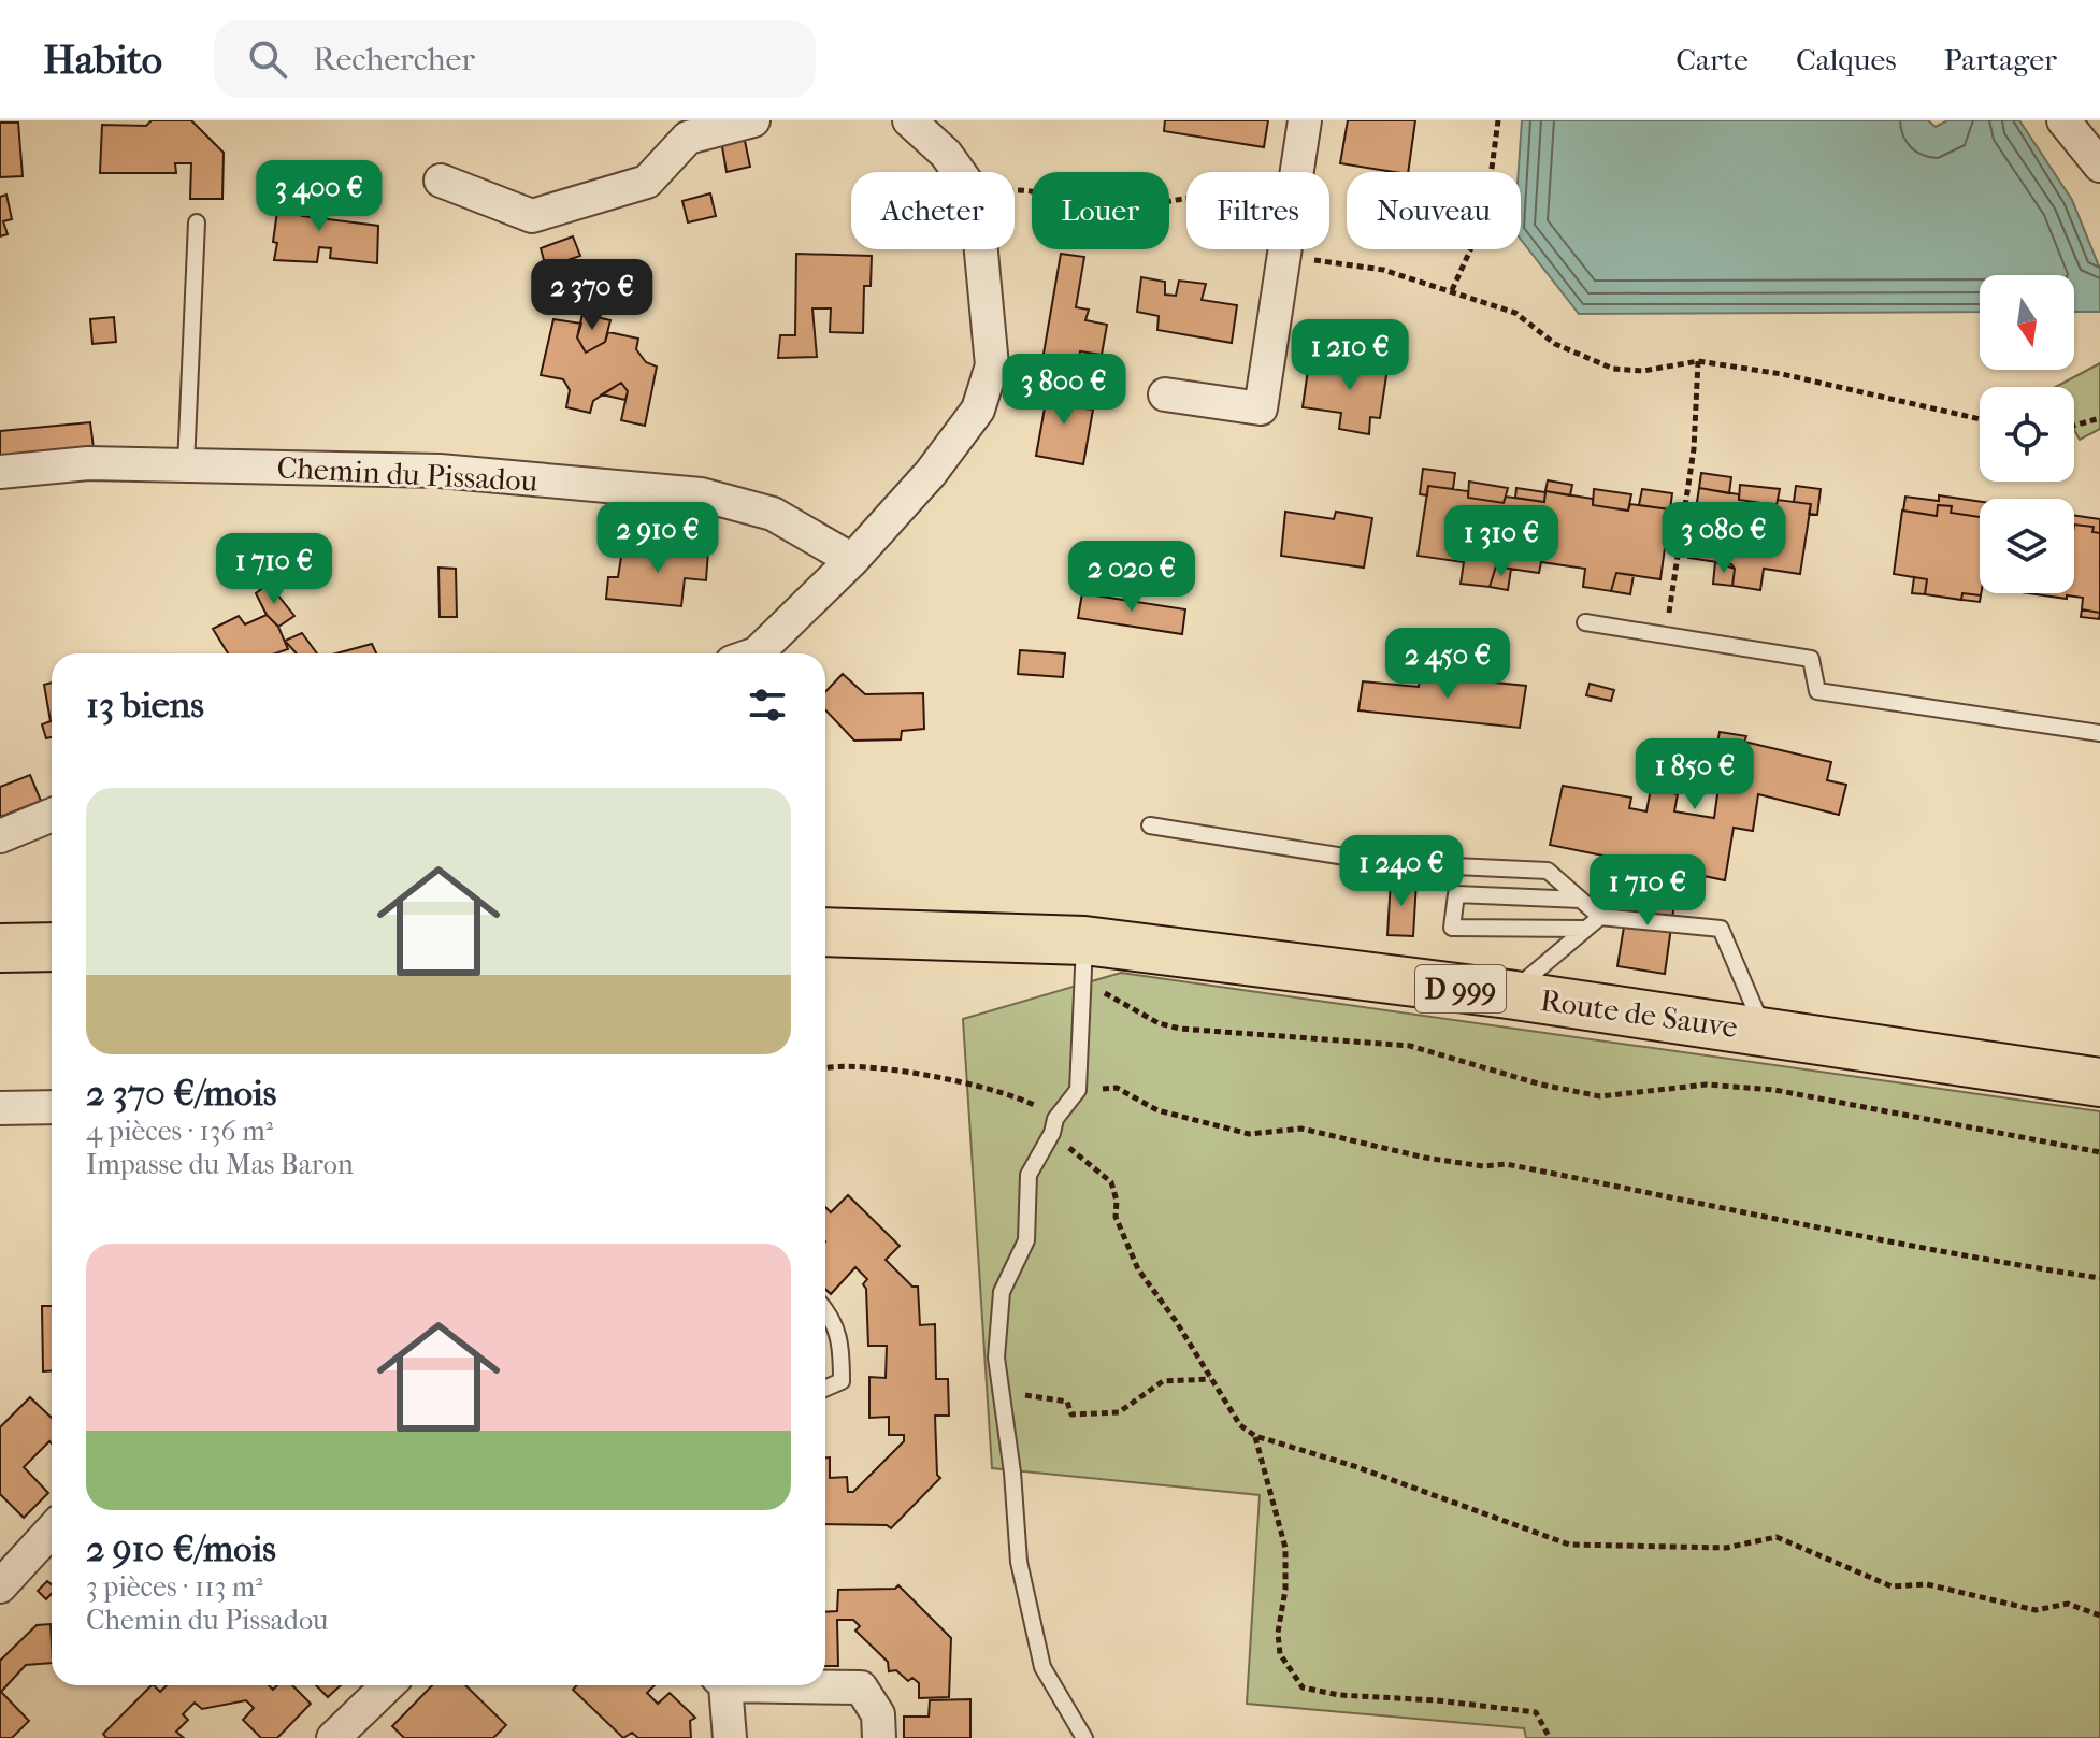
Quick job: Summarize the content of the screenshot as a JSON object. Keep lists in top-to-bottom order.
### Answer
{
  "streets": {
    "main road": ["D 999", "Route de Sauve"],
    "street": ["Chemin du Pissadou"]
  },
  "north": "bottom",
  "page": {
    "header": "Habito",
    "search": "Rechercher",
    "nav": ["Carte", "Calques", "Partager"],
    "price": [
      "3 400 €",
      "2 370 €",
      "1 210 €",
      "3 800 €",
      "2 910 €",
      "3 080 €",
      "1 310 €",
      "1 710 €",
      "2 020 €",
      "2 450 €",
      "1 850 €",
      "1 240 €",
      "1 710 €"
    ],
    "chip": [
      "Acheter",
      "Louer",
      "Filtres",
      "Nouveau"
    ],
    "heading": "13 biens",
    "list": [
      {
        "name": "2 370 €/mois",
        "note": "4 pièces · 136 m² · Impasse du Mas Baron"
      },
      {
        "name": "2 910 €/mois",
        "note": "3 pièces · 113 m² · Chemin du Pissadou"
      }
    ]
  }
}
